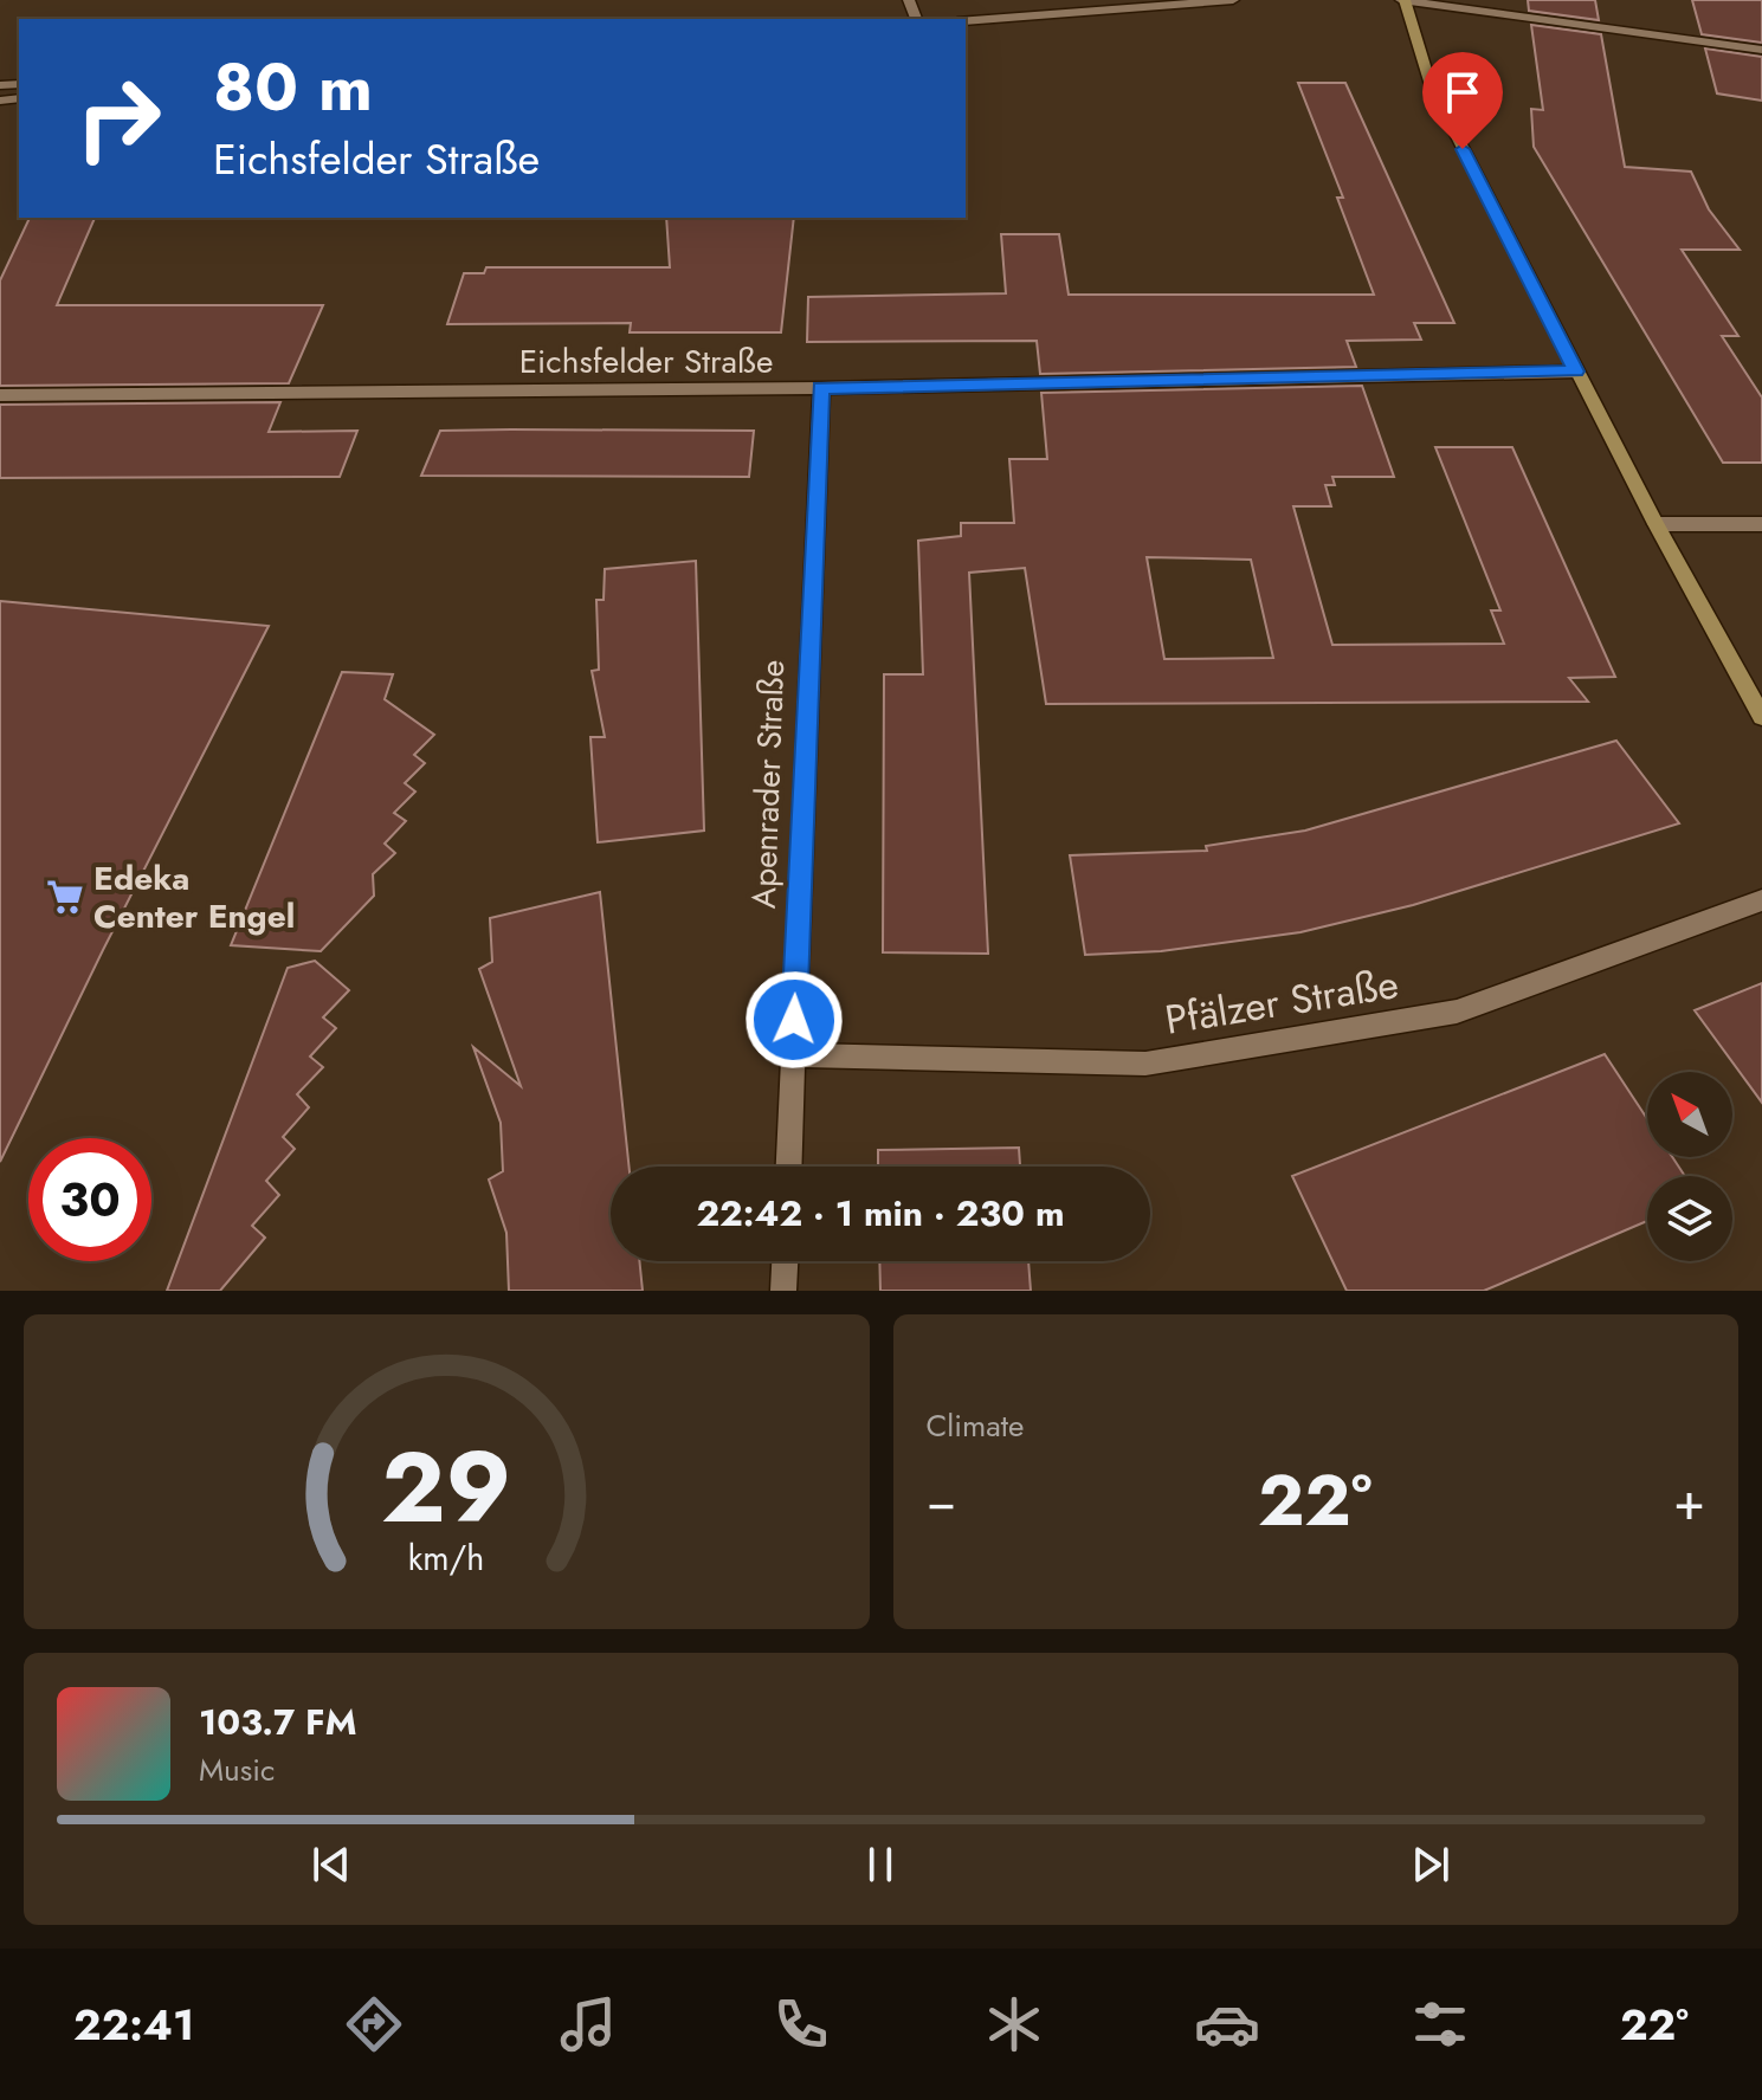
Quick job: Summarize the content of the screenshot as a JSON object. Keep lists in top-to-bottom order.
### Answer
{
  "streets": {
    "street": ["Eichsfelder Straße", "Apenrader Straße", "Pfälzer Straße"]
  },
  "crossings": [
    ["Eichsfelder Straße", "Apenrader Straße"],
    ["Apenrader Straße", "Pfälzer Straße"]
  ],
  "places": {
    "supermarket": ["Edeka Center Engel"]
  },
  "north": "top left",
  "page": {
    "turn": ["80 m", "Eichsfelder Straße"],
    "limit": "30",
    "trip": "22:42 · 1 min · 230 m",
    "tile": "Climate",
    "heat": ["−", "22°", "+"],
    "song": ["103.7 FM", "Music"],
    "tabs": ["22:41", "22°"],
    "gauge": ["29", "km/h"]
  }
}
